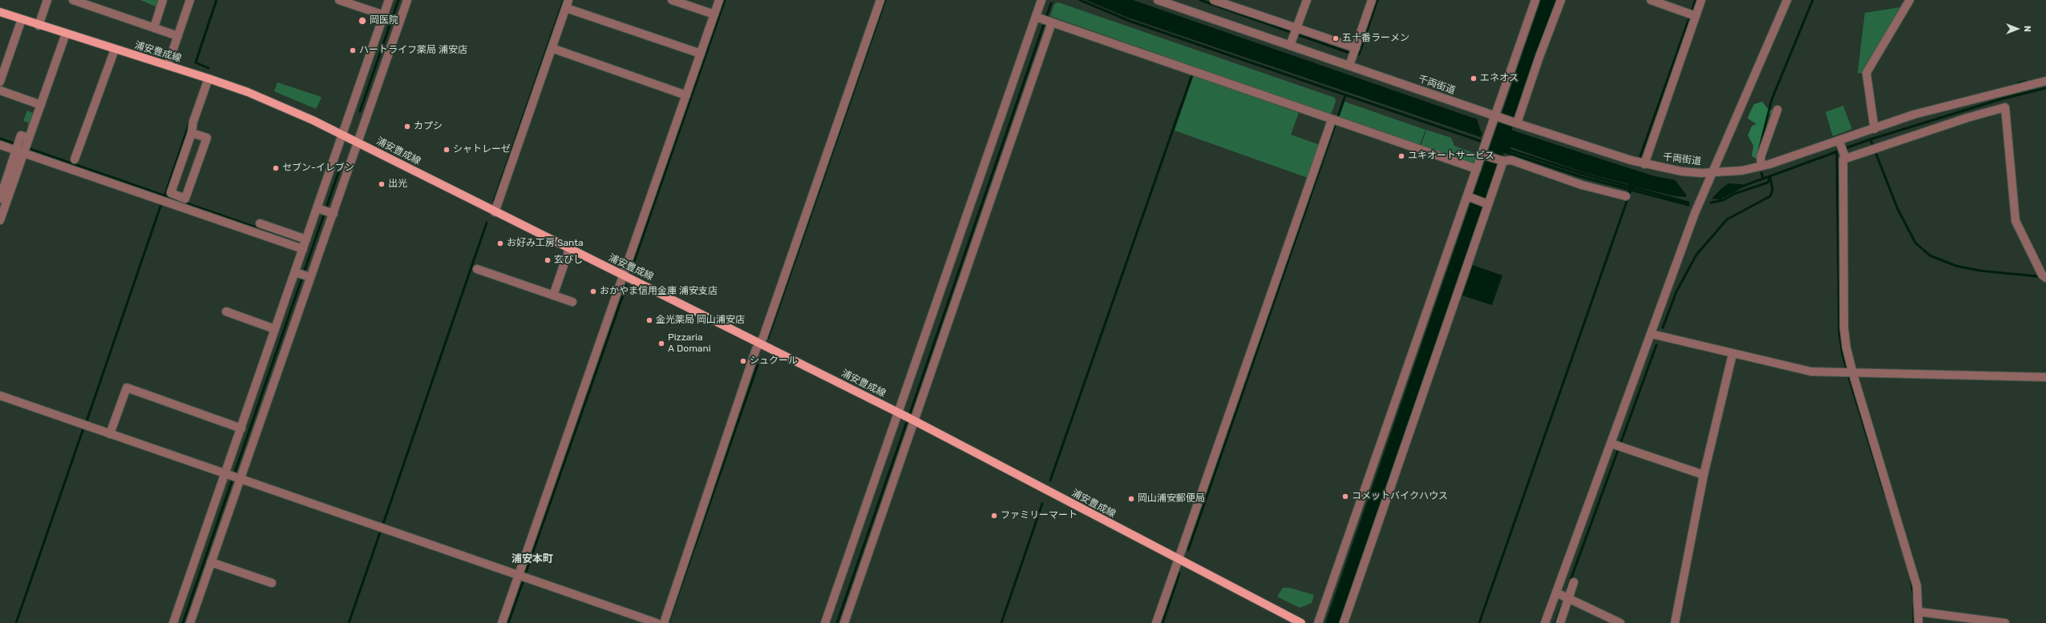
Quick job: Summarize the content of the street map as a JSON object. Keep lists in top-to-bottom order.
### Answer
{
  "streets": {
    "main road": ["浦安豊成線"],
    "street": ["千両街道"]
  },
  "districts": ["浦安本町"],
  "places": [
    "岡医院",
    "五十番ラーメン",
    "ハートライフ薬局 浦安店",
    "エネオス",
    "カプシ",
    "シャトレーゼ",
    "ユキオートサービス",
    "セブン-イレブン",
    "出光",
    "お好み工房 Santa",
    "玄びし",
    "おかやま信用金庫 浦安支店",
    "金光薬局 岡山浦安店",
    "Pizzaria A Domani",
    "シュクール",
    "コメットバイクハウス",
    "岡山浦安郵便局",
    "ファミリーマート"
  ],
  "north": "right"
}
